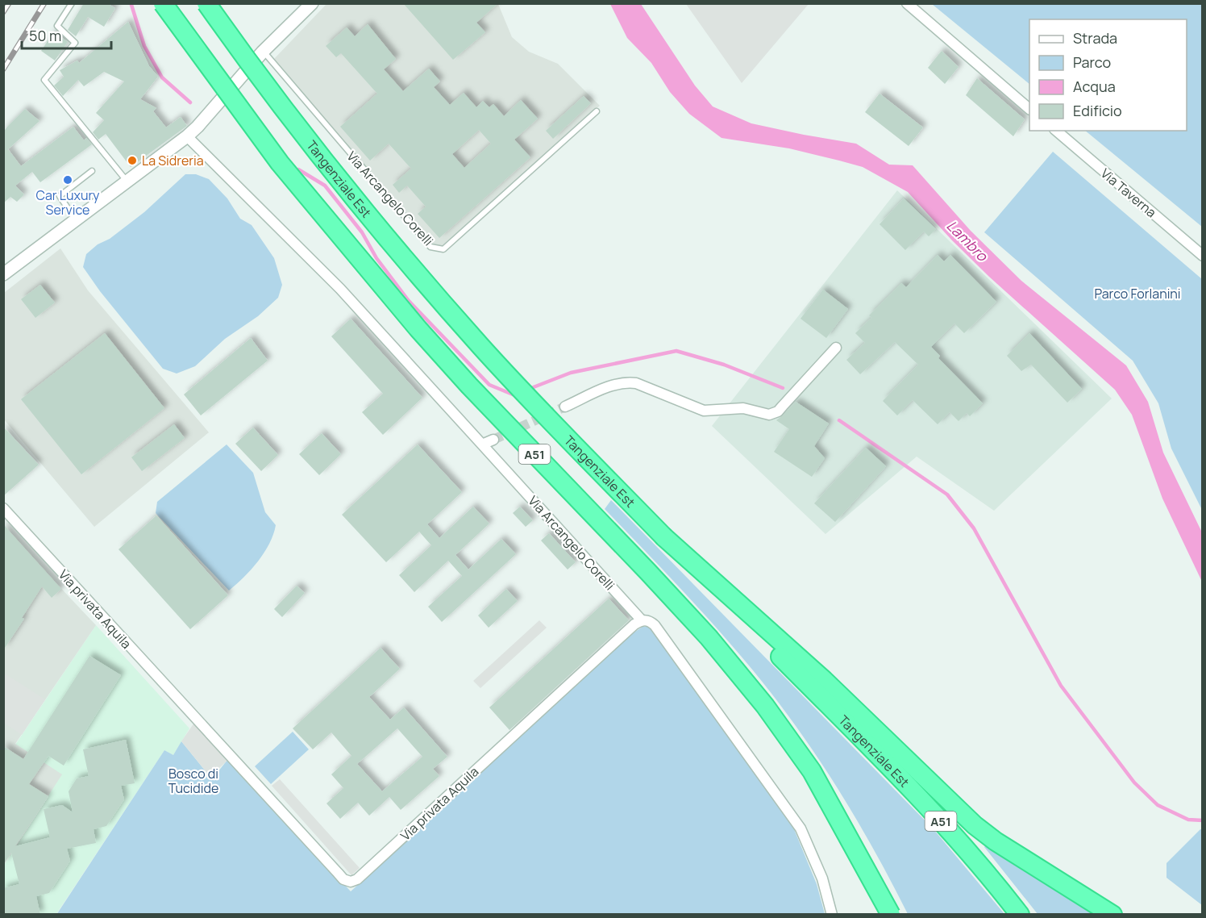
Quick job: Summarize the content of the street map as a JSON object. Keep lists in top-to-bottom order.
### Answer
{
  "streets": {
    "highway": ["Tangenziale Est", "A51"],
    "street": ["Via Taverna", "Via Arcangelo Corelli", "Via privata Aquila"]
  },
  "crossings": [
    ["Via Arcangelo Corelli", "Via privata Aquila"]
  ],
  "water": ["Lambro"],
  "parks": ["Parco Forlanini", "Bosco di Tucidide"],
  "places": ["La Sidreria", "Car Luxury Service"],
  "legend": [
    "Strada",
    "Parco",
    "Acqua",
    "Edificio"
  ],
  "scale_bar": "50 m"
}
